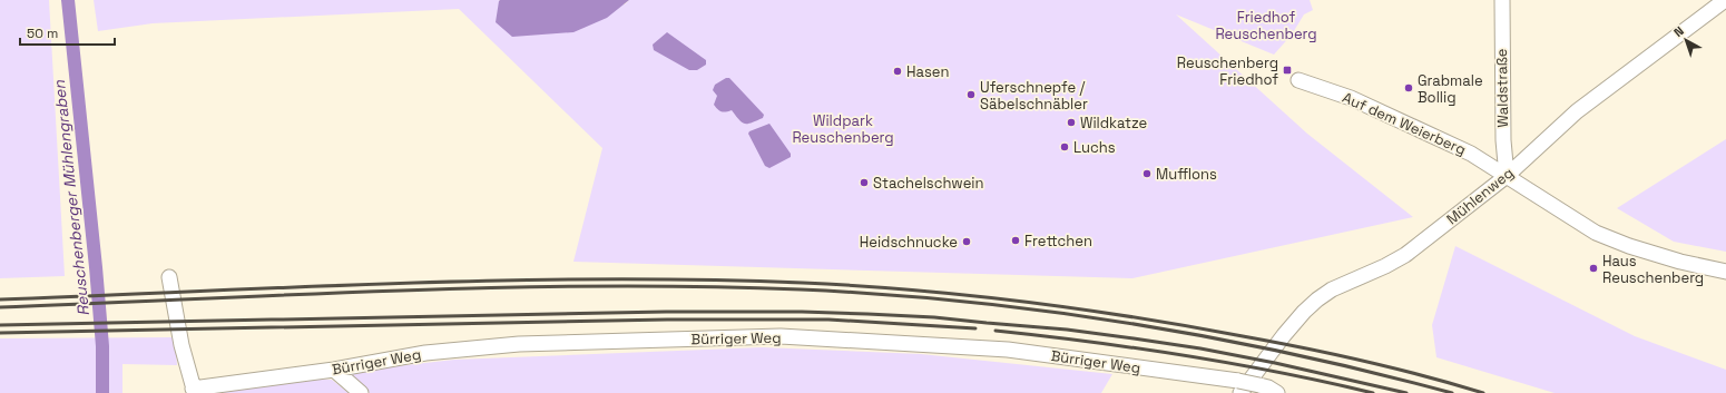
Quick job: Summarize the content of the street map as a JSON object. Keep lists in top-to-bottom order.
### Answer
{
  "streets": {
    "street": [
      "Waldstraße",
      "Auf dem Weierberg",
      "Mühlenweg",
      "Bürriger Weg"
    ]
  },
  "crossings": [
    ["Waldstraße", "Auf dem Weierberg"],
    ["Waldstraße", "Mühlenweg"],
    ["Auf dem Weierberg", "Mühlenweg"],
    ["Mühlenweg", "Bürriger Weg"]
  ],
  "water": ["Reuschenberger Mühlengraben"],
  "parks": ["Friedhof Reuschenberg", "Wildpark Reuschenberg"],
  "places": {
    "transit": ["Reuschenberg Friedhof"],
    "other": [
      "Hasen",
      "Grabmale Bollig",
      "Uferschnepfe / Säbelschnäbler",
      "Wildkatze",
      "Luchs",
      "Mufflons",
      "Stachelschwein",
      "Frettchen",
      "Heidschnucke",
      "Haus Reuschenberg"
    ]
  },
  "scale_bar": "50 m",
  "north": "top left"
}
